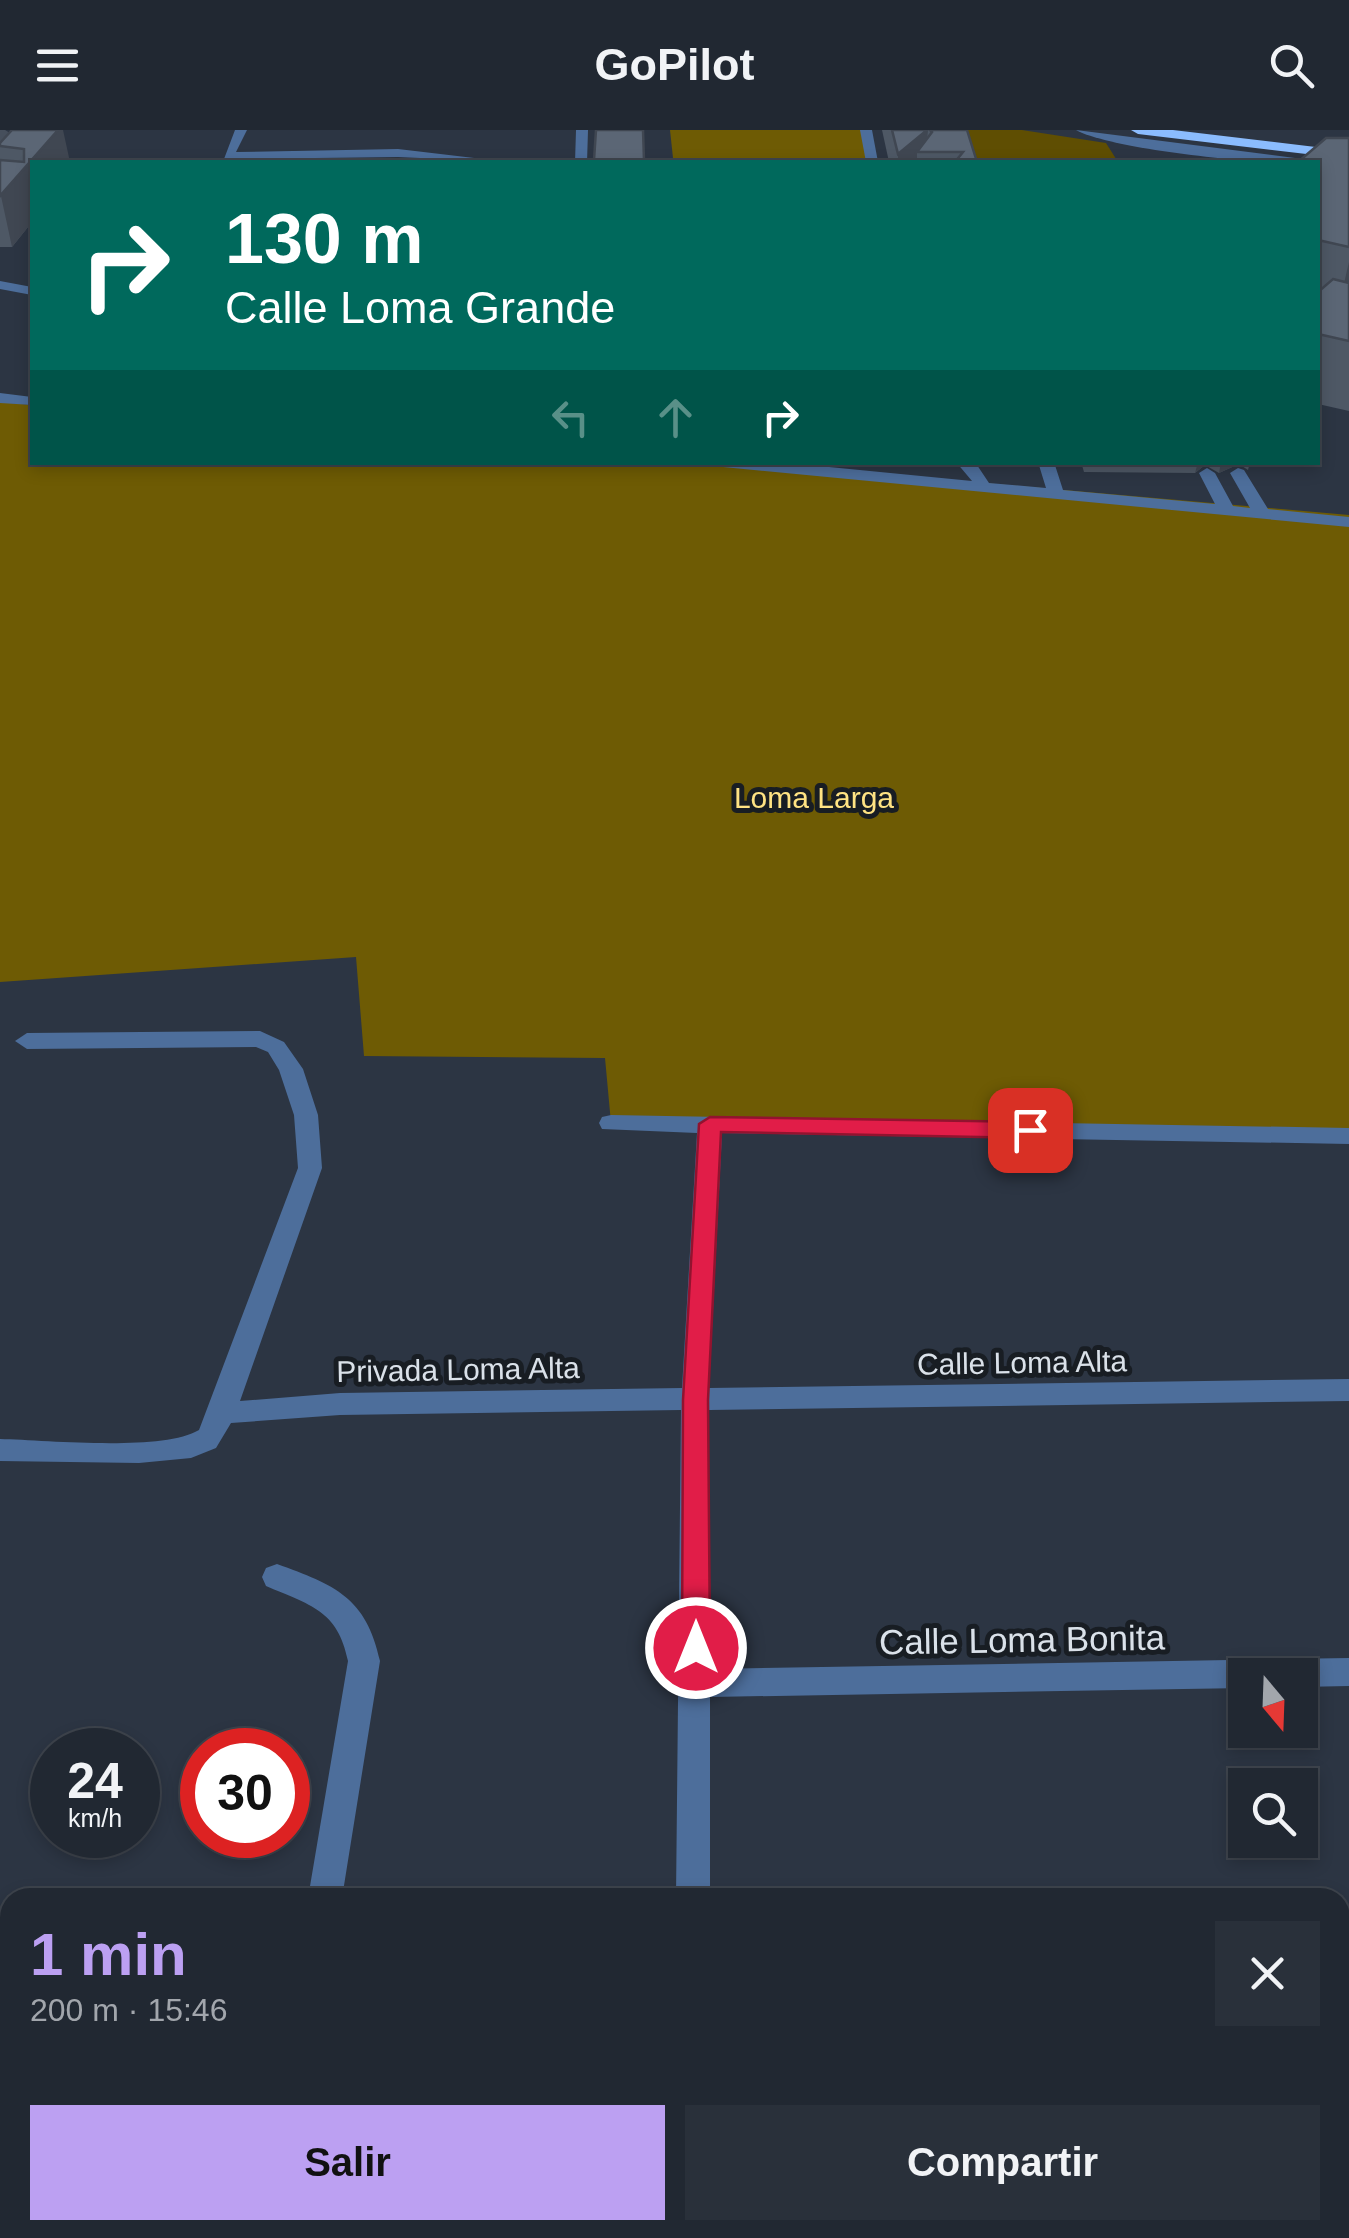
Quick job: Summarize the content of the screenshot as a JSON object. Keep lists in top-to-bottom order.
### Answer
{
  "streets": {
    "street": ["Calle Loma Alta", "Privada Loma Alta", "Calle Loma Bonita"]
  },
  "crossings": [
    ["Calle Loma Alta", "Privada Loma Alta"]
  ],
  "parks": ["Loma Larga"],
  "north": "bottom",
  "page": {
    "header": "GoPilot",
    "turn": ["130 m", "Calle Loma Grande"],
    "speed": "24 km/h",
    "limit": "30",
    "heading": ["1 min", "200 m · 15:46"],
    "buttons": ["Salir", "Compartir"]
  }
}
